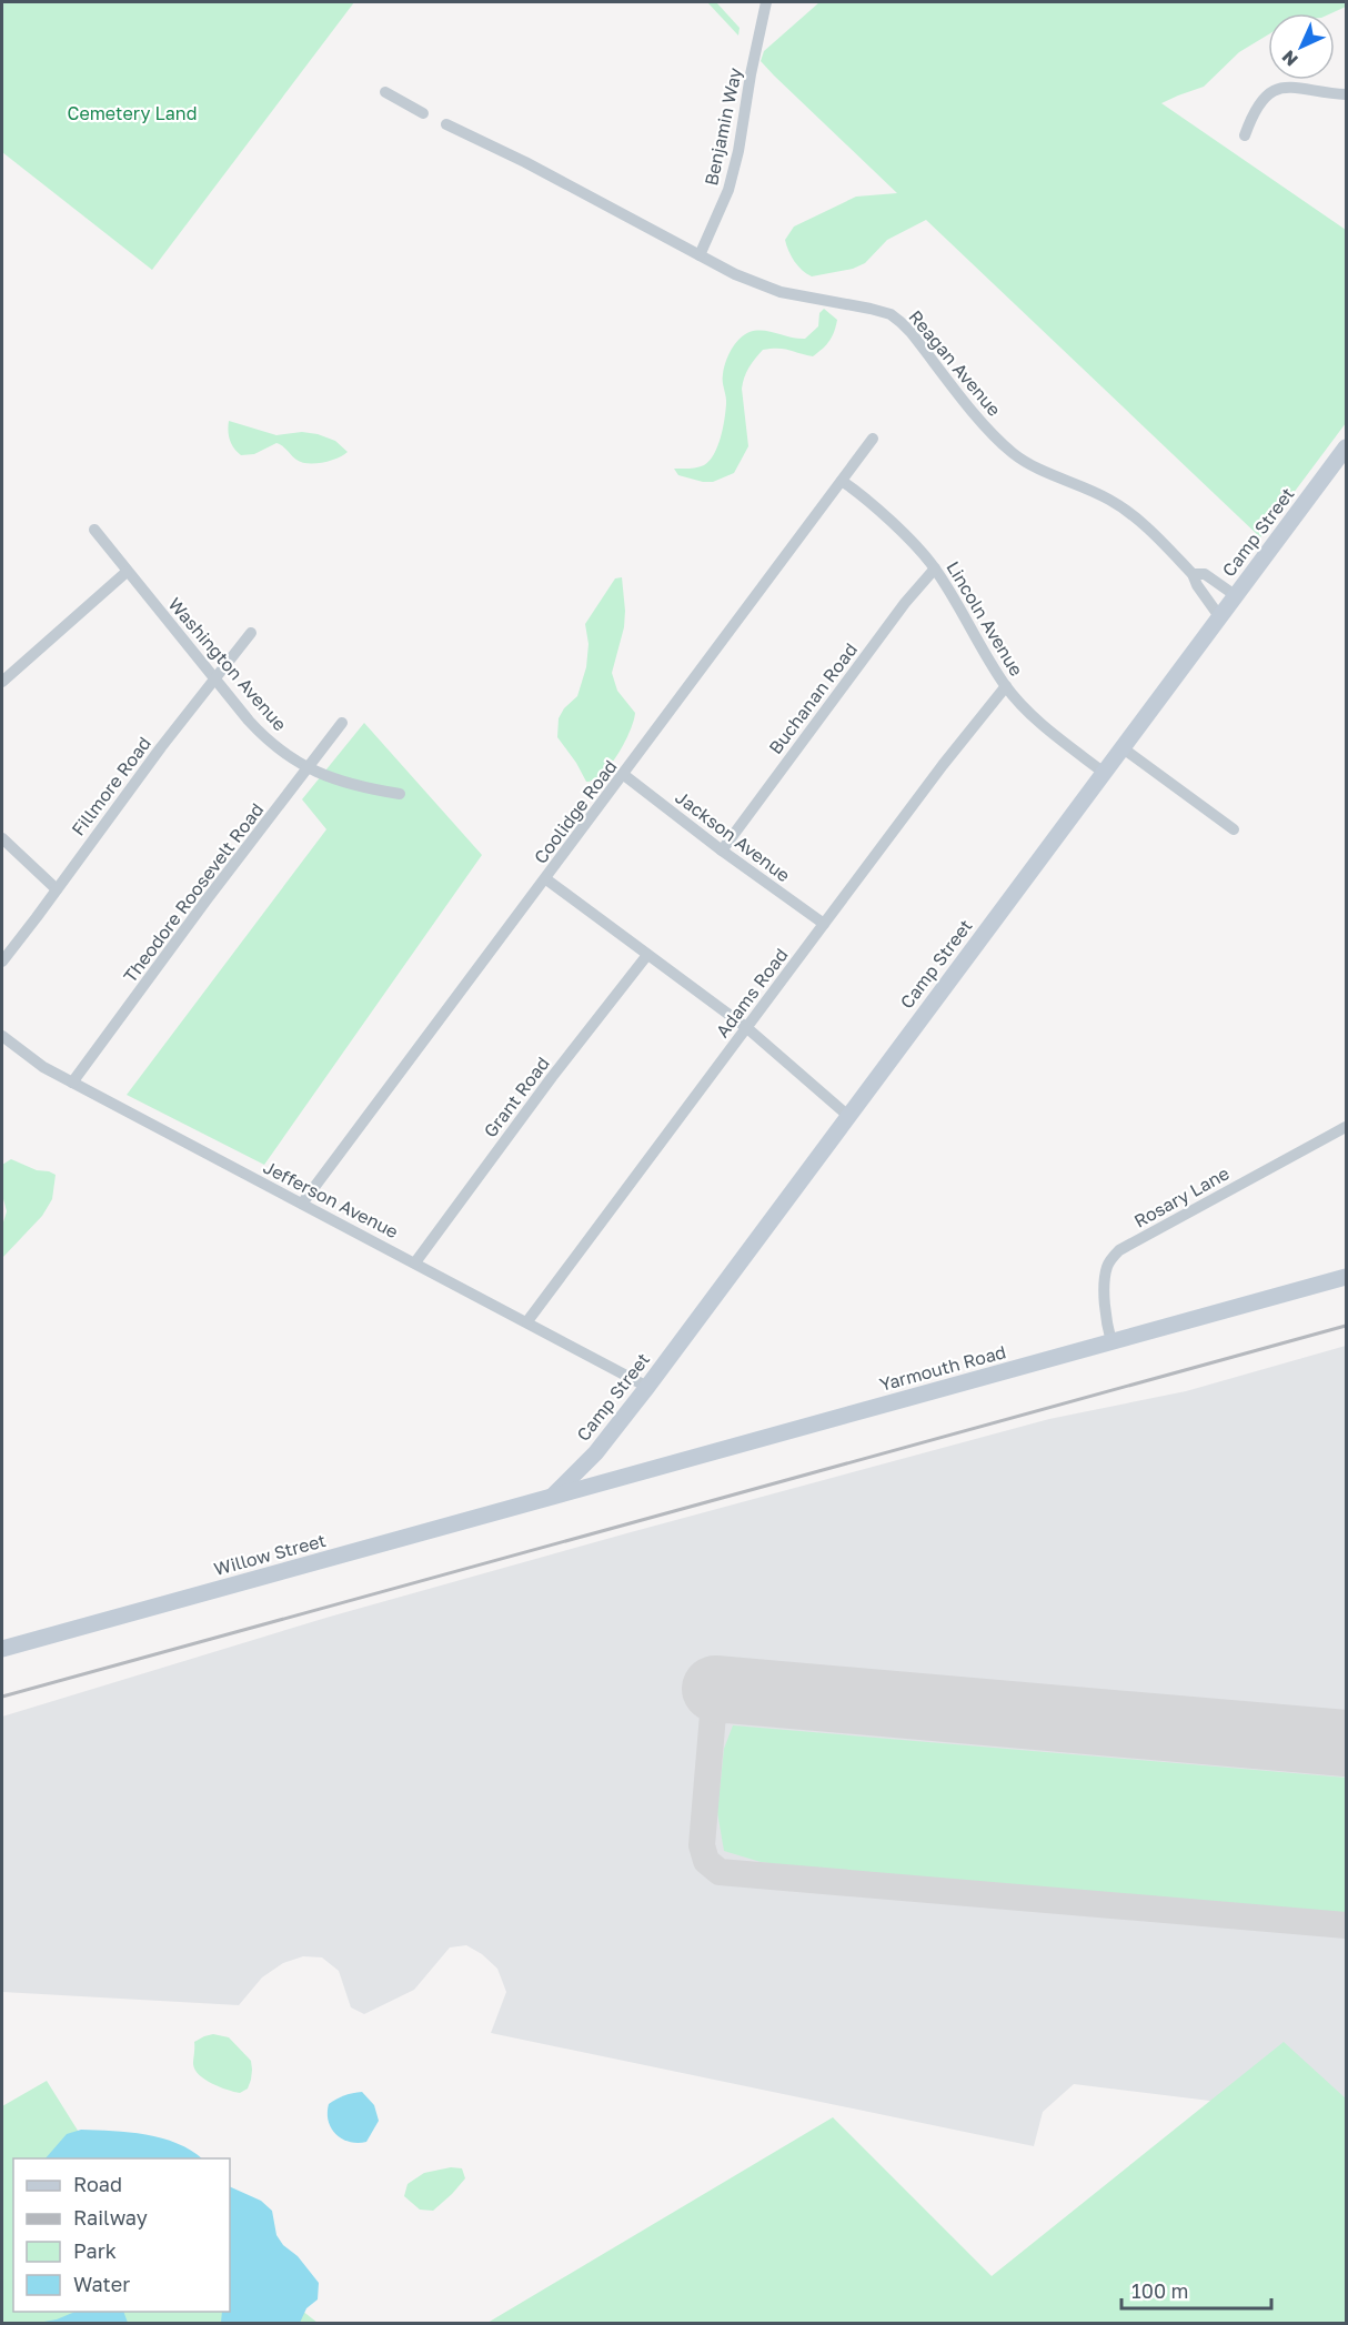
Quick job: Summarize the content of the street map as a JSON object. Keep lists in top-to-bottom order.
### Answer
{
  "streets": {
    "main road": ["Camp Street", "Yarmouth Road", "Willow Street"],
    "street": [
      "Benjamin Way",
      "Reagan Avenue",
      "Lincoln Avenue",
      "Washington Avenue",
      "Buchanan Road",
      "Fillmore Road",
      "Coolidge Road",
      "Jackson Avenue",
      "Theodore Roosevelt Road",
      "Adams Road",
      "Grant Road",
      "Rosary Lane",
      "Jefferson Avenue"
    ]
  },
  "crossings": [
    ["Benjamin Way", "Reagan Avenue"],
    ["Reagan Avenue", "Camp Street"],
    ["Camp Street", "Lincoln Avenue"],
    ["Camp Street", "Jefferson Avenue"],
    ["Camp Street", "Yarmouth Road"],
    ["Camp Street", "Willow Street"],
    ["Lincoln Avenue", "Buchanan Road"],
    ["Lincoln Avenue", "Coolidge Road"],
    ["Lincoln Avenue", "Adams Road"],
    ["Washington Avenue", "Fillmore Road"],
    ["Washington Avenue", "Theodore Roosevelt Road"],
    ["Buchanan Road", "Jackson Avenue"],
    ["Coolidge Road", "Jackson Avenue"],
    ["Coolidge Road", "Jefferson Avenue"],
    ["Jackson Avenue", "Adams Road"],
    ["Theodore Roosevelt Road", "Jefferson Avenue"],
    ["Adams Road", "Jefferson Avenue"],
    ["Grant Road", "Jefferson Avenue"],
    ["Rosary Lane", "Yarmouth Road"],
    ["Yarmouth Road", "Willow Street"]
  ],
  "parks": ["Cemetery Land"],
  "legend": [
    "Road",
    "Railway",
    "Park",
    "Water"
  ],
  "scale_bar": "100 m",
  "north": "bottom left"
}
